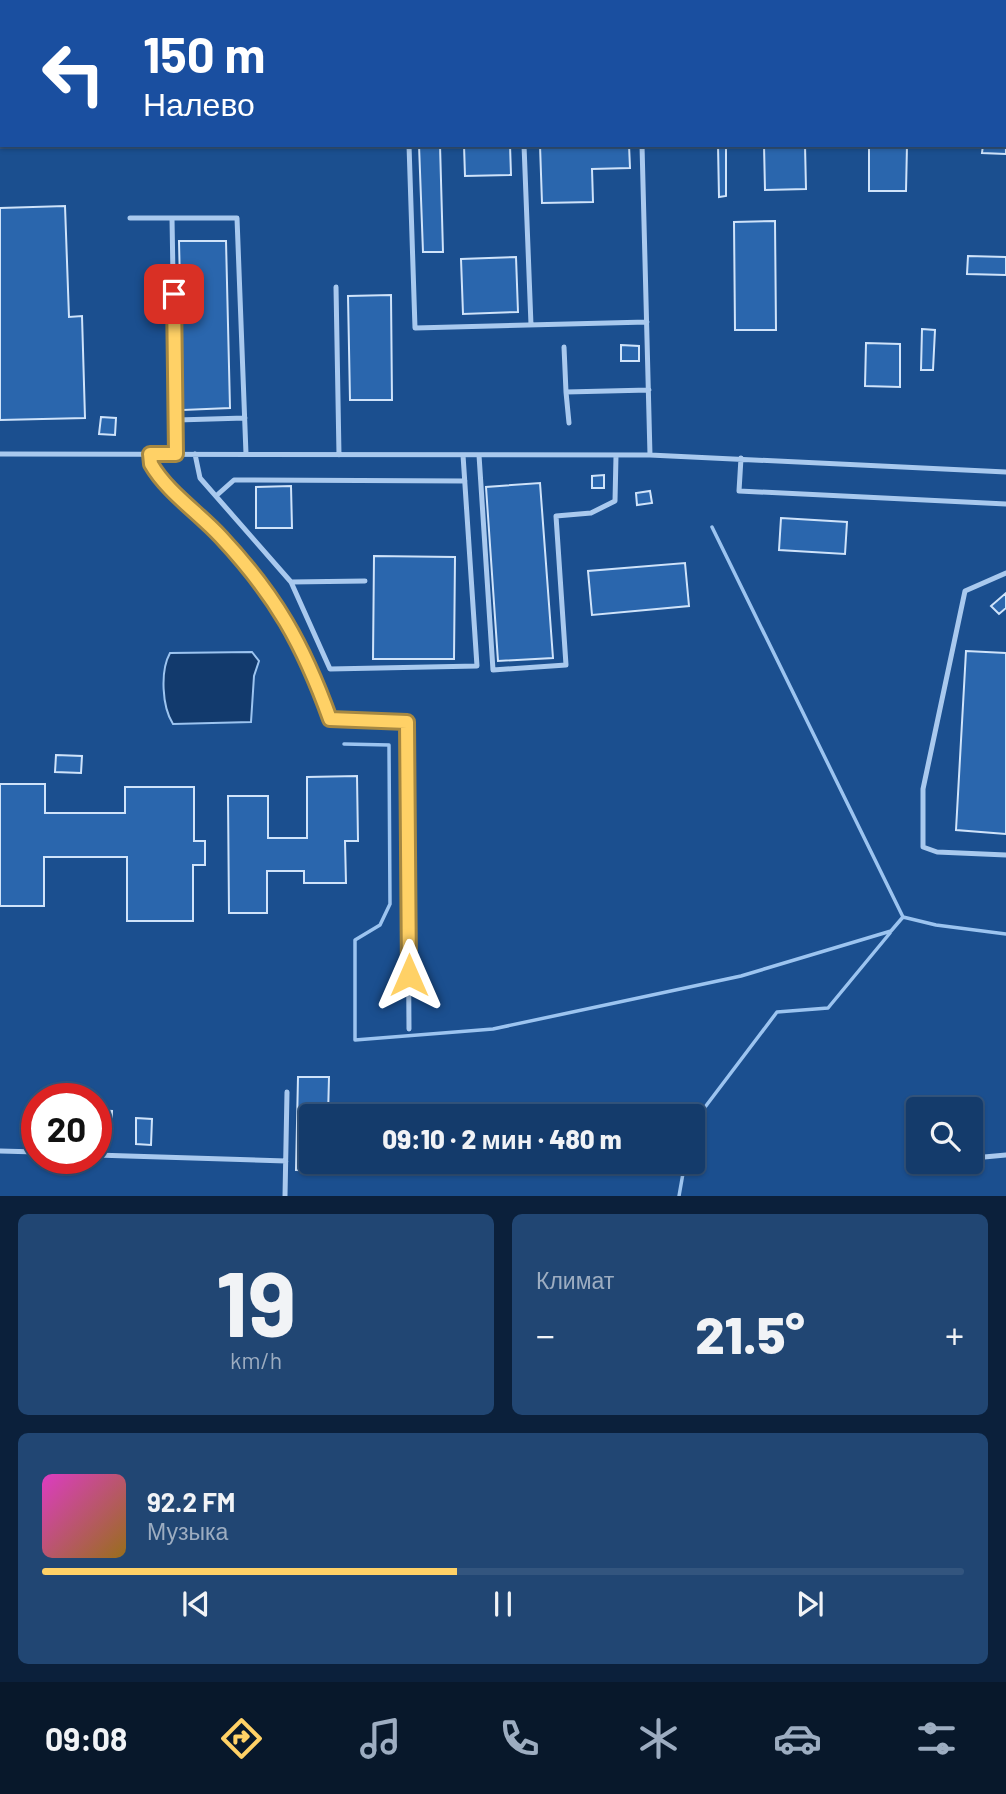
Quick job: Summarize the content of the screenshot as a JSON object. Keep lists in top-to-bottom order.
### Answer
{
  "page": {
    "turn": ["150 m", "Налево"],
    "limit": "20",
    "trip": "09:10 · 2 мин · 480 m",
    "tile": [
      ["19", "km/h"],
      "Климат"
    ],
    "heat": ["−", "21.5°", "+"],
    "song": ["92.2 FM", "Музыка"],
    "tabs": "09:08"
  }
}
